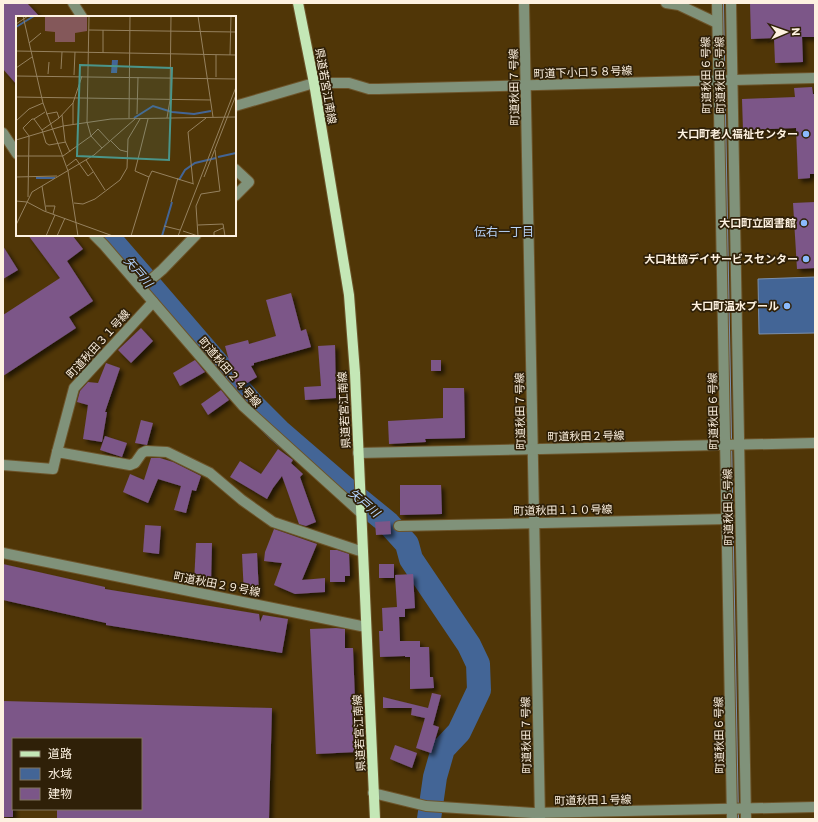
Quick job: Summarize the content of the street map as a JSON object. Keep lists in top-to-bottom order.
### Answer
{
  "streets": {
    "main road": ["県道若宮江南線"],
    "street": [
      "町道下小口５８号線",
      "町道秋田６号線",
      "町道秋田５号線",
      "町道秋田７号線",
      "町道秋田３１号線",
      "町道秋田２４号線",
      "町道秋田２号線",
      "町道秋田１１０号線",
      "町道秋田２９号線",
      "町道秋田１号線"
    ]
  },
  "crossings": [
    ["町道下小口５８号線", "町道秋田６号線"],
    ["町道下小口５８号線", "町道秋田５号線"],
    ["町道下小口５８号線", "県道若宮江南線"],
    ["町道下小口５８号線", "町道秋田７号線"],
    ["町道秋田６号線", "町道秋田２号線"],
    ["町道秋田６号線", "町道秋田１１０号線"],
    ["町道秋田６号線", "町道秋田１号線"],
    ["町道秋田５号線", "町道秋田２号線"],
    ["町道秋田５号線", "町道秋田１号線"],
    ["県道若宮江南線", "町道秋田２４号線"],
    ["県道若宮江南線", "町道秋田２号線"],
    ["県道若宮江南線", "町道秋田２９号線"],
    ["県道若宮江南線", "町道秋田１号線"],
    ["町道秋田７号線", "町道秋田２号線"],
    ["町道秋田７号線", "町道秋田１１０号線"],
    ["町道秋田７号線", "町道秋田１号線"],
    ["町道秋田３１号線", "町道秋田２４号線"]
  ],
  "districts": ["伝右一丁目"],
  "water": ["矢戸川"],
  "places": [
    "大口町老人福祉センター",
    "大口町立図書館",
    "大口社協デイサービスセンター",
    "大口町温水プール"
  ],
  "legend": ["道路", "水域", "建物"],
  "north": "right"
}
